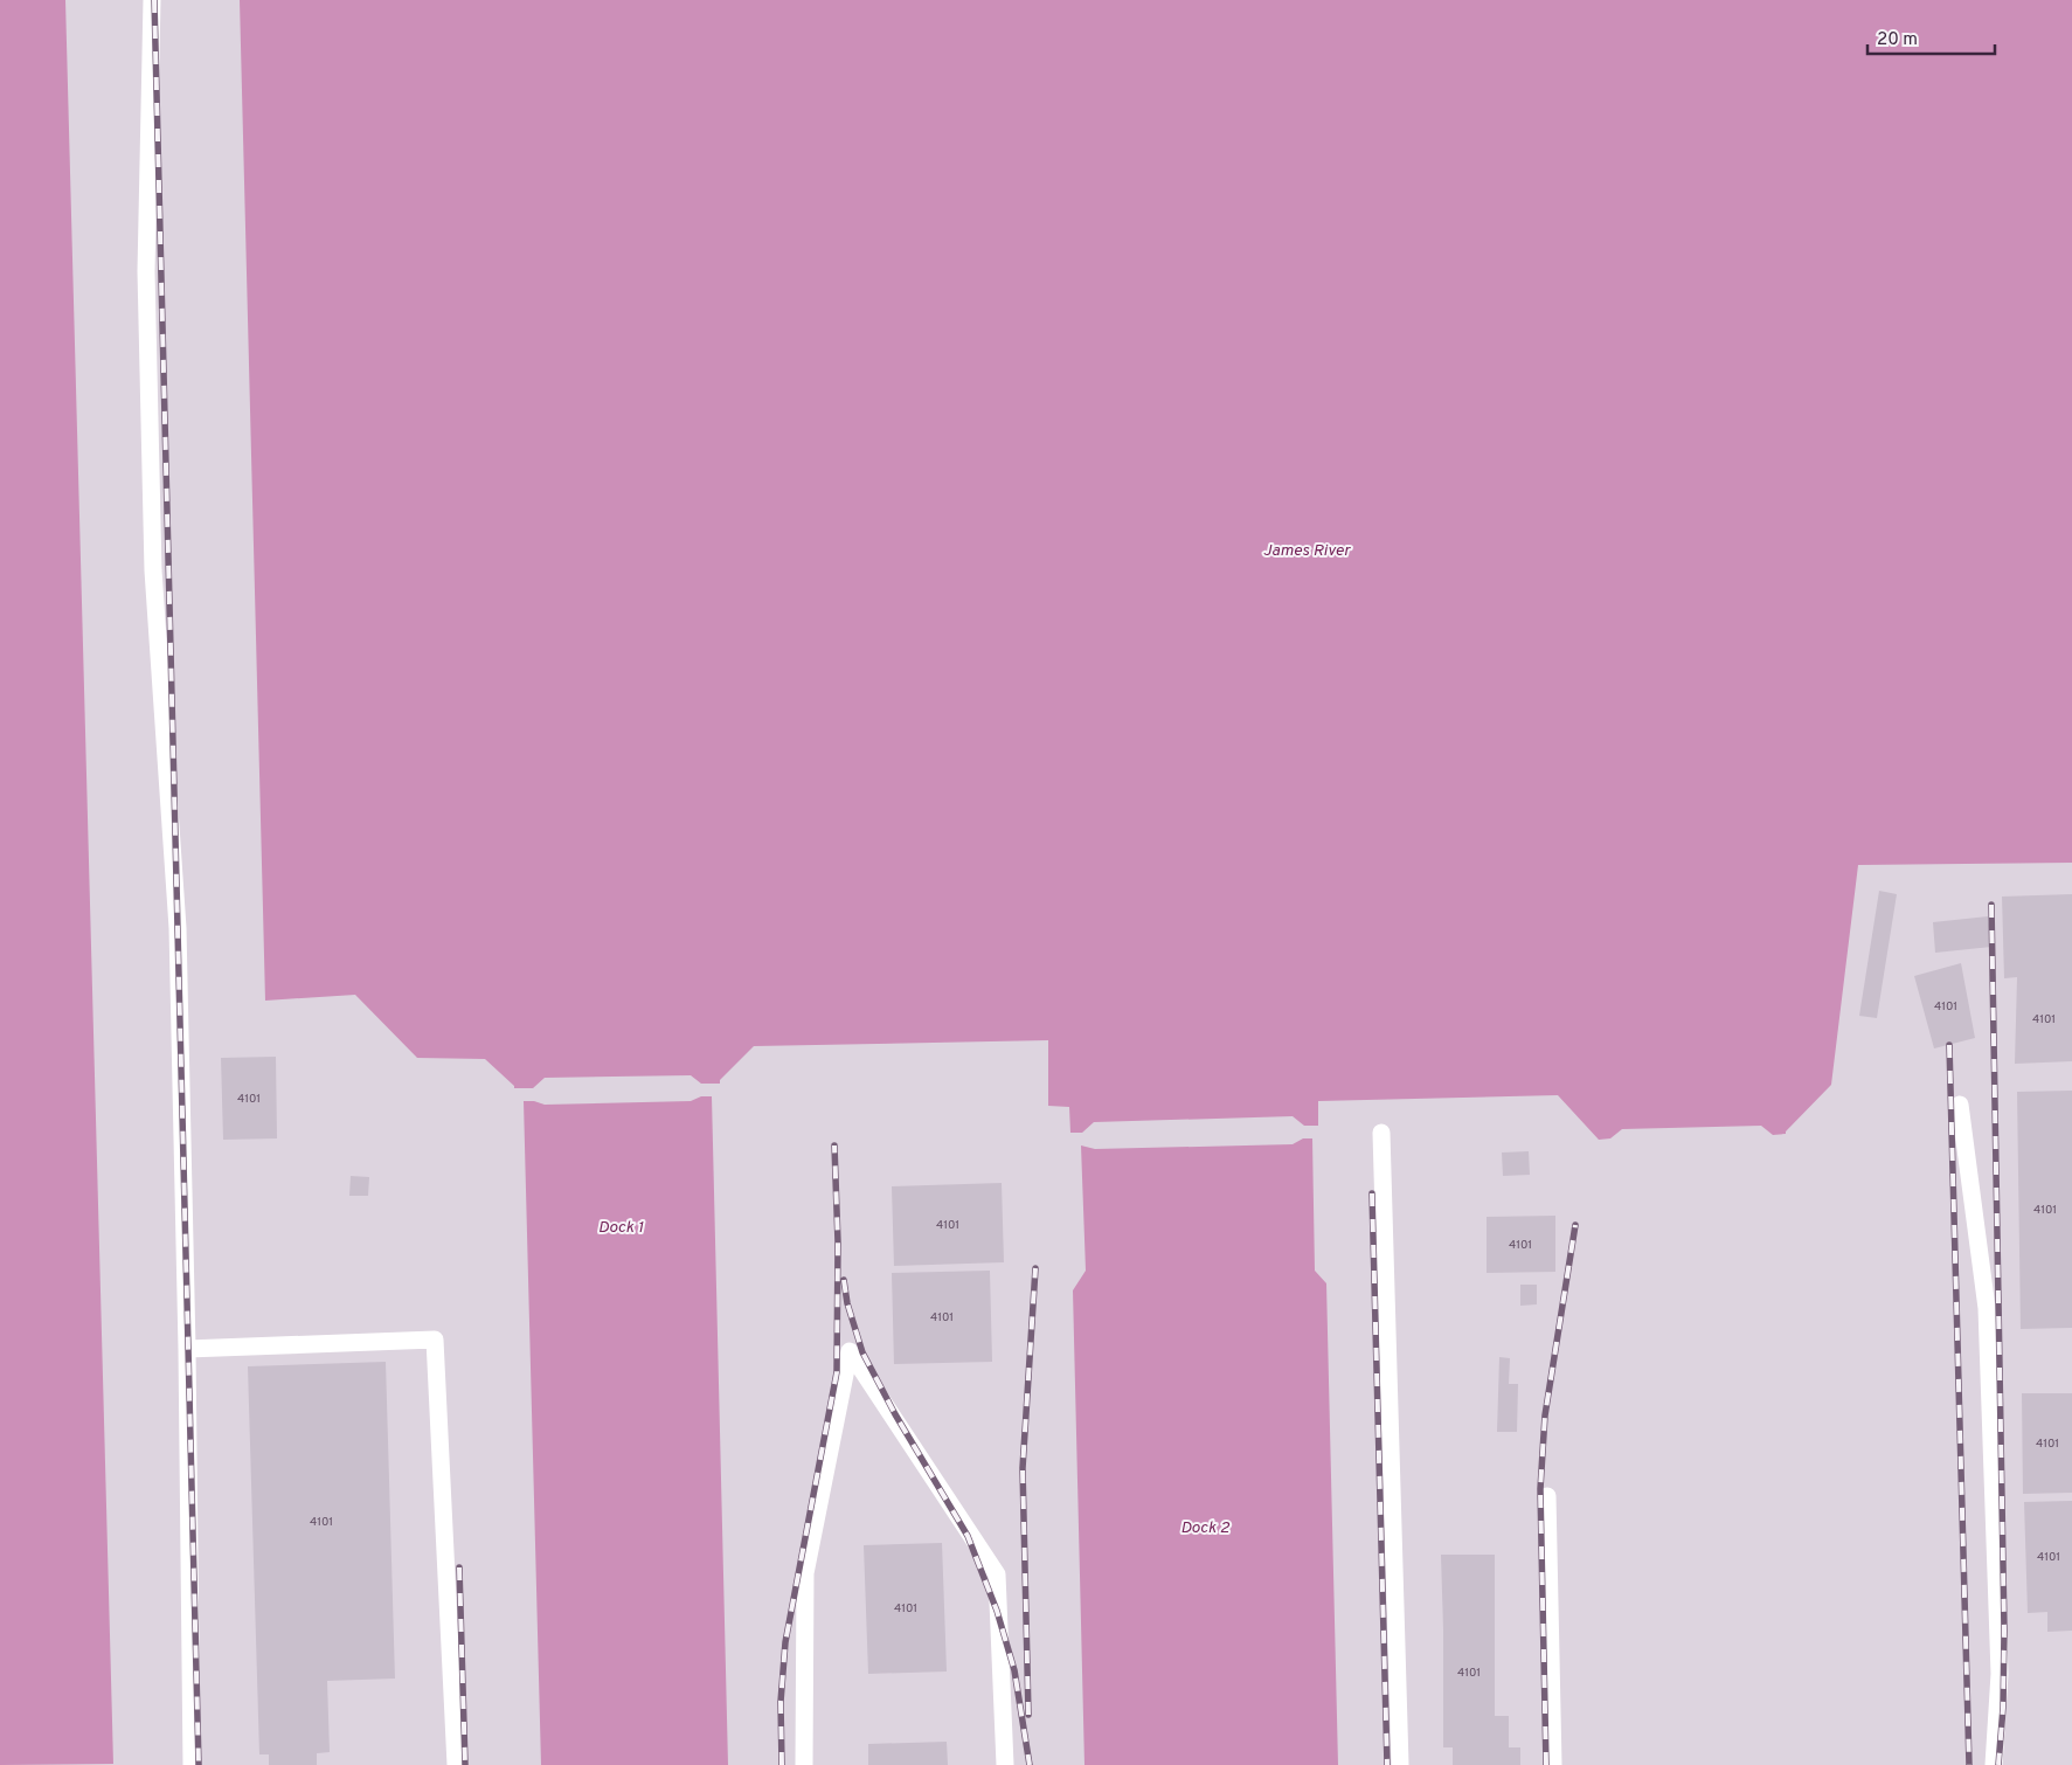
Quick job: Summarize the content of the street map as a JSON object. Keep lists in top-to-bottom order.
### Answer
{
  "water": ["James River", "Dock 1", "Dock 2"],
  "house_numbers": [
    "4101",
    "4101",
    "4101",
    "4101",
    "4101",
    "4101",
    "4101",
    "4101",
    "4101",
    "4101",
    "4101",
    "4101"
  ],
  "scale_bar": "20 m"
}
